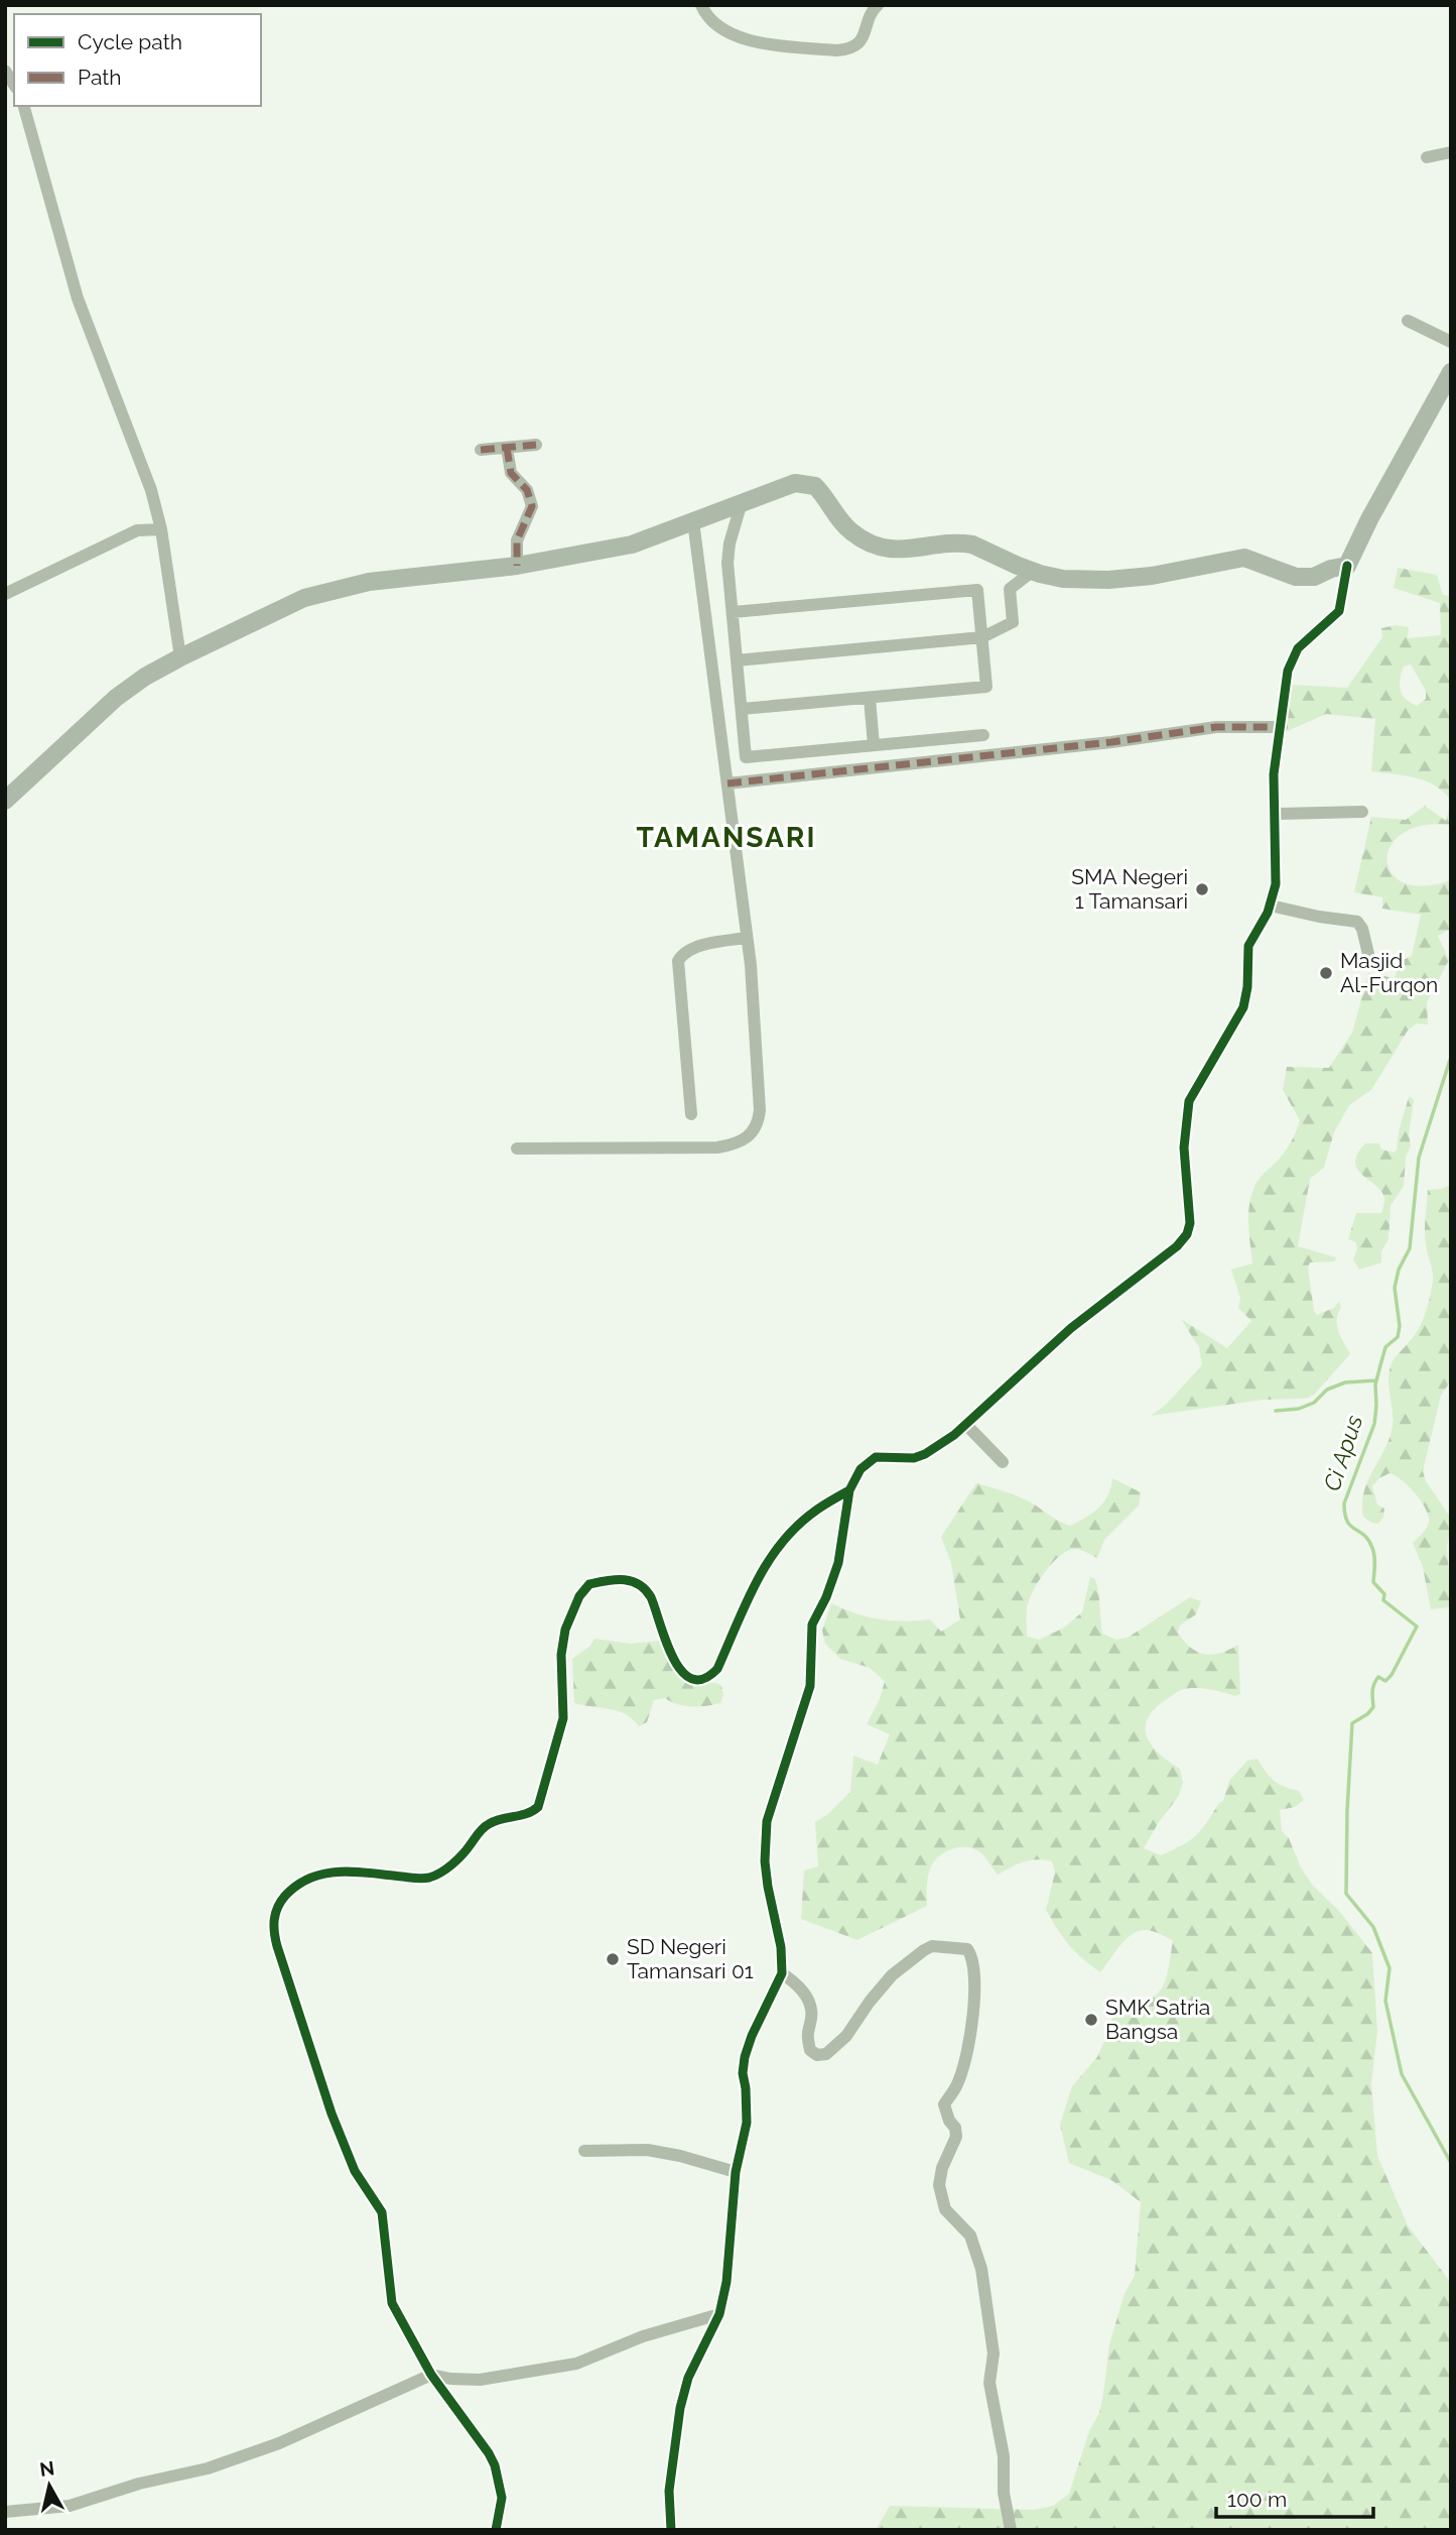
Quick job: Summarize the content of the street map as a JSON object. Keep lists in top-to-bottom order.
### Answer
{
  "districts": ["TAMANSARI"],
  "water": ["Ci Apus"],
  "places": [
    "SMA Negeri 1 Tamansari",
    "Masjid Al-Furqon",
    "SD Negeri Tamansari 01",
    "SMK Satria Bangsa"
  ],
  "legend": ["Cycle path", "Path"],
  "scale_bar": "100 m",
  "north": "top"
}
